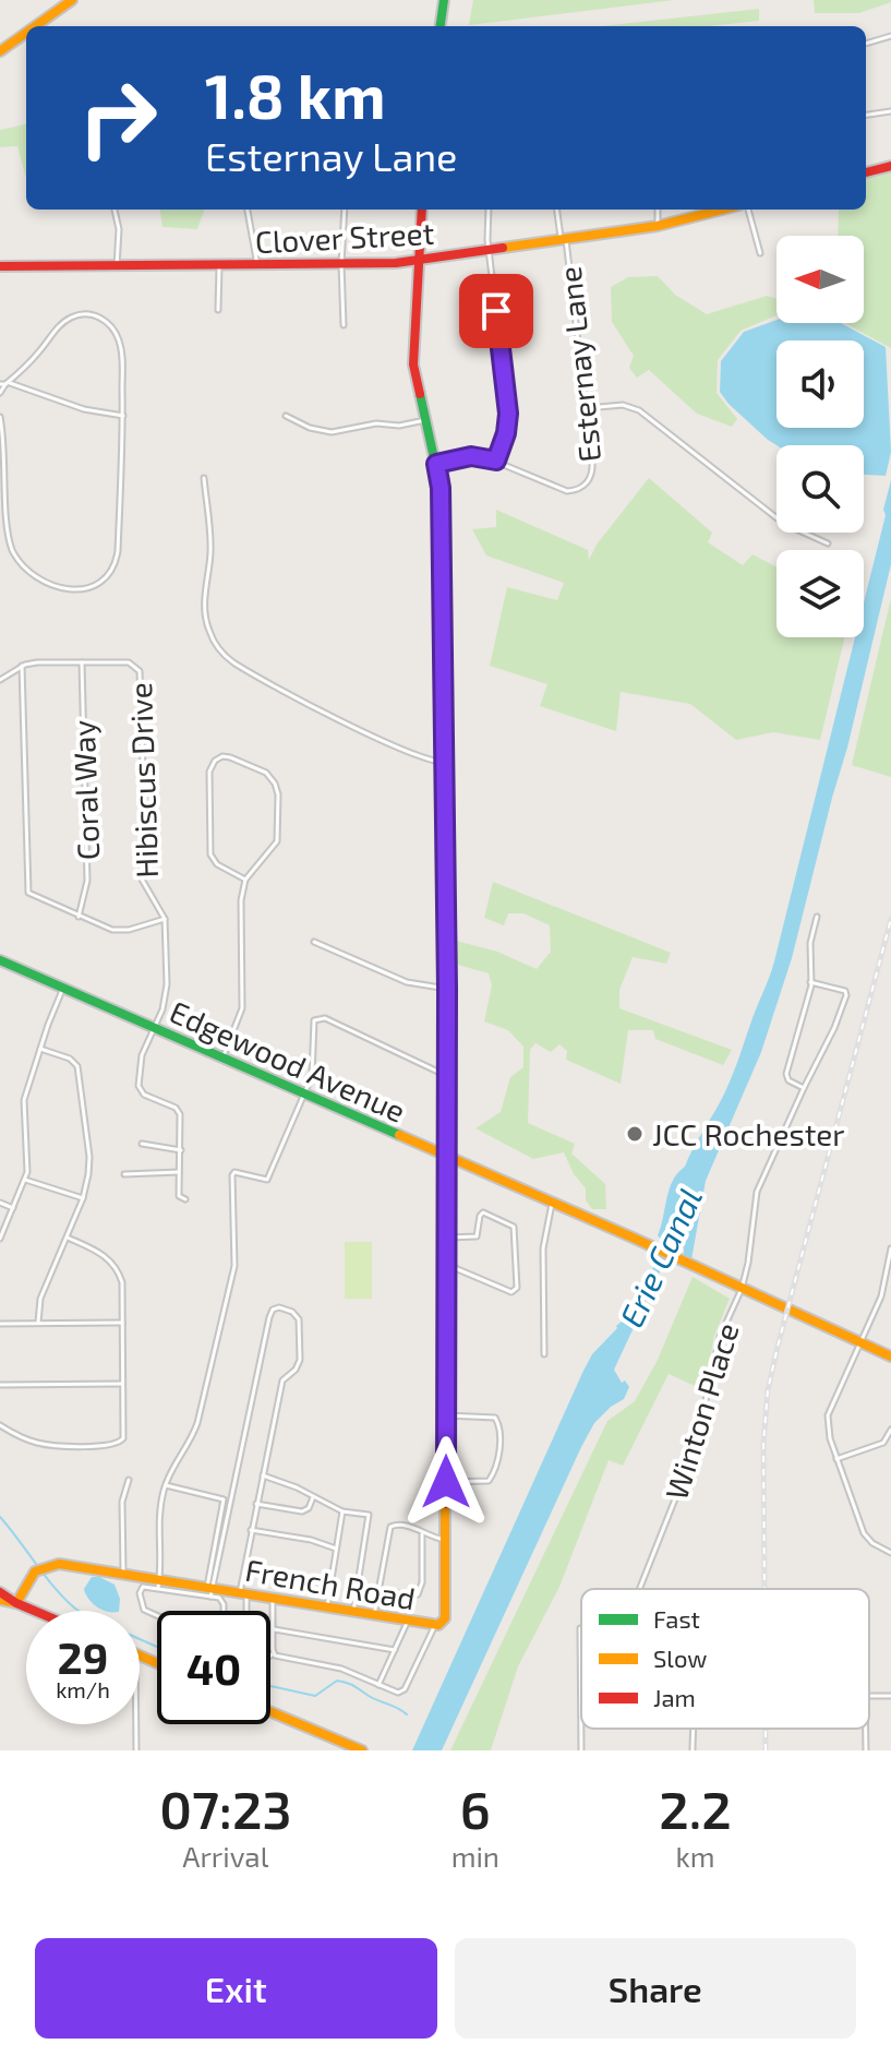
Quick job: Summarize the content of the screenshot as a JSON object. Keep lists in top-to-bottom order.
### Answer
{
  "streets": {
    "street": [
      "Clover Street",
      "Esternay Lane",
      "Hibiscus Drive",
      "Coral Way",
      "Edgewood Avenue",
      "Winton Place",
      "French Road"
    ]
  },
  "crossings": [
    ["Clover Street", "Esternay Lane"],
    ["Clover Street", "French Road"],
    ["Esternay Lane", "French Road"],
    ["Hibiscus Drive", "Coral Way"],
    ["Hibiscus Drive", "Edgewood Avenue"],
    ["Edgewood Avenue", "Winton Place"],
    ["Edgewood Avenue", "French Road"]
  ],
  "water": ["Erie Canal"],
  "places": ["JCC Rochester"],
  "legend": ["Fast", "Slow", "Jam"],
  "north": "left",
  "page": {
    "turn": ["1.8 km", "Esternay Lane"],
    "speed": "29 km/h",
    "limit": "40",
    "eta": [
      "07:23",
      "Arrival",
      "6",
      "min",
      "2.2",
      "km"
    ],
    "buttons": ["Exit", "Share"]
  }
}
